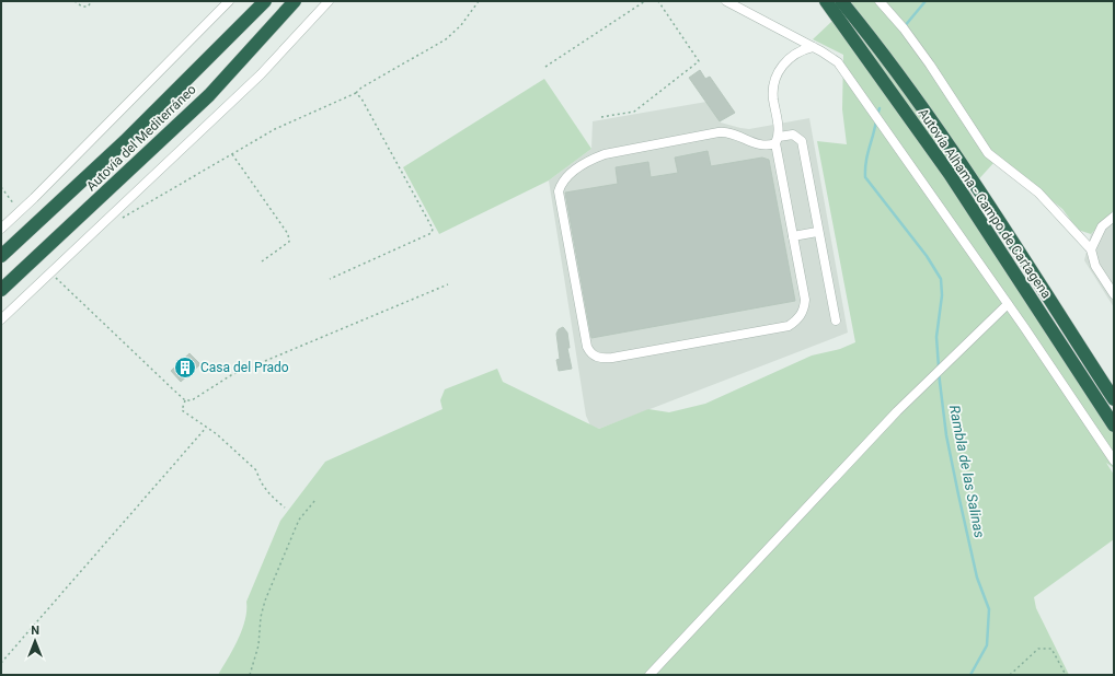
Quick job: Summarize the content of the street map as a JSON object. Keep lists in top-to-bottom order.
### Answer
{
  "streets": {
    "highway": ["Autovía del Mediterráneo", "Autovía Alhama - Campo de Cartagena"]
  },
  "water": ["Rambla de las Salinas"],
  "places": {
    "building": ["Casa del Prado"]
  },
  "north": "top"
}
